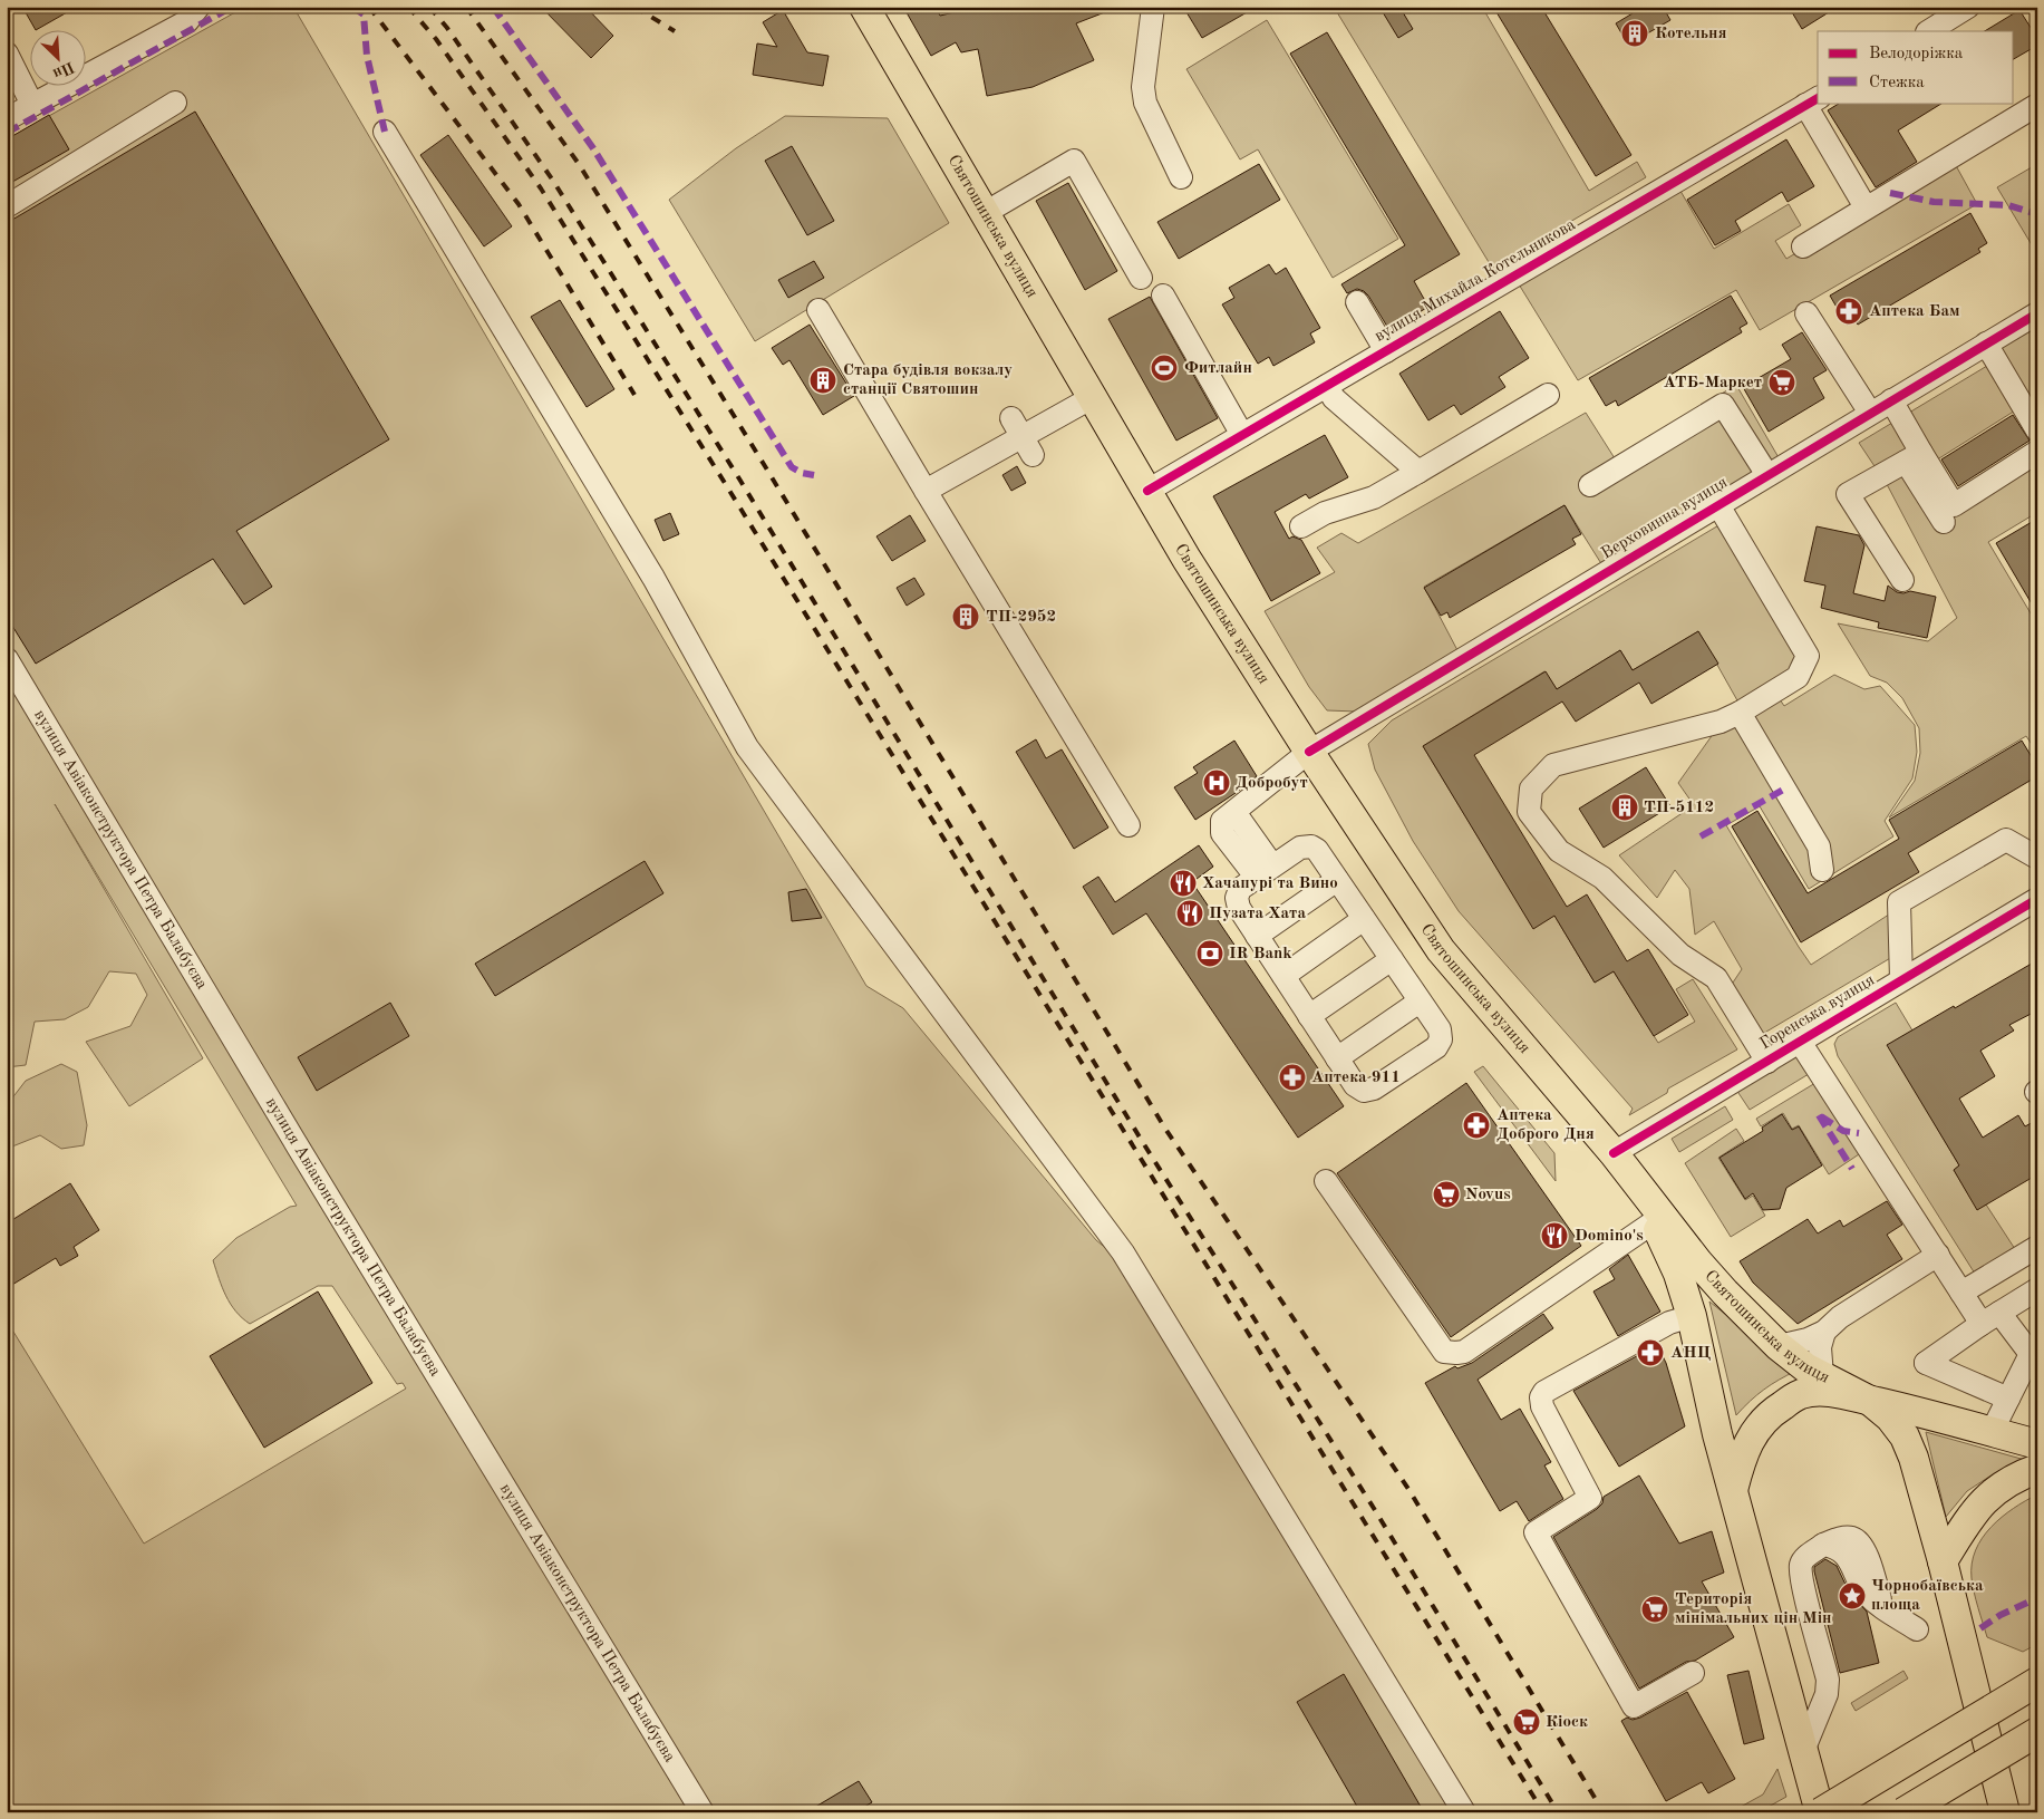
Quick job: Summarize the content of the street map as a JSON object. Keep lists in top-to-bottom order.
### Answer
{
  "streets": {
    "main road": ["Святошинська вулиця"],
    "street": [
      "вулиця Михайла Котельникова",
      "Верховинна вулиця",
      "вулиця Авіаконструктора Петра Балабуєва",
      "Горенська вулиця"
    ]
  },
  "crossings": [
    ["Святошинська вулиця", "вулиця Михайла Котельникова"],
    ["Святошинська вулиця", "Верховинна вулиця"],
    ["Святошинська вулиця", "Горенська вулиця"]
  ],
  "places": {
    "building": [
      "Котельня",
      "Стара будівля вокзалу станції Святошин",
      "ТП-2952",
      "ТП-5112"
    ],
    "pharmacy": [
      "Аптека Бам",
      "Аптека 911",
      "Аптека Доброго Дня",
      "АНЦ"
    ],
    "sports": ["Фитлайн"],
    "supermarket": [
      "АТБ-Маркет",
      "Novus",
      "Територія мінімальних цін Мін",
      "Кіоск"
    ],
    "hospital": ["Добробут"],
    "restaurant": ["Хачапурі та Вино", "Пузата Хата", "Domino's"],
    "bank": ["IR Bank"],
    "place": ["Чорнобаївська площа"]
  },
  "legend": ["Велодоріжка", "Стежка"],
  "north": "bottom right"
}
